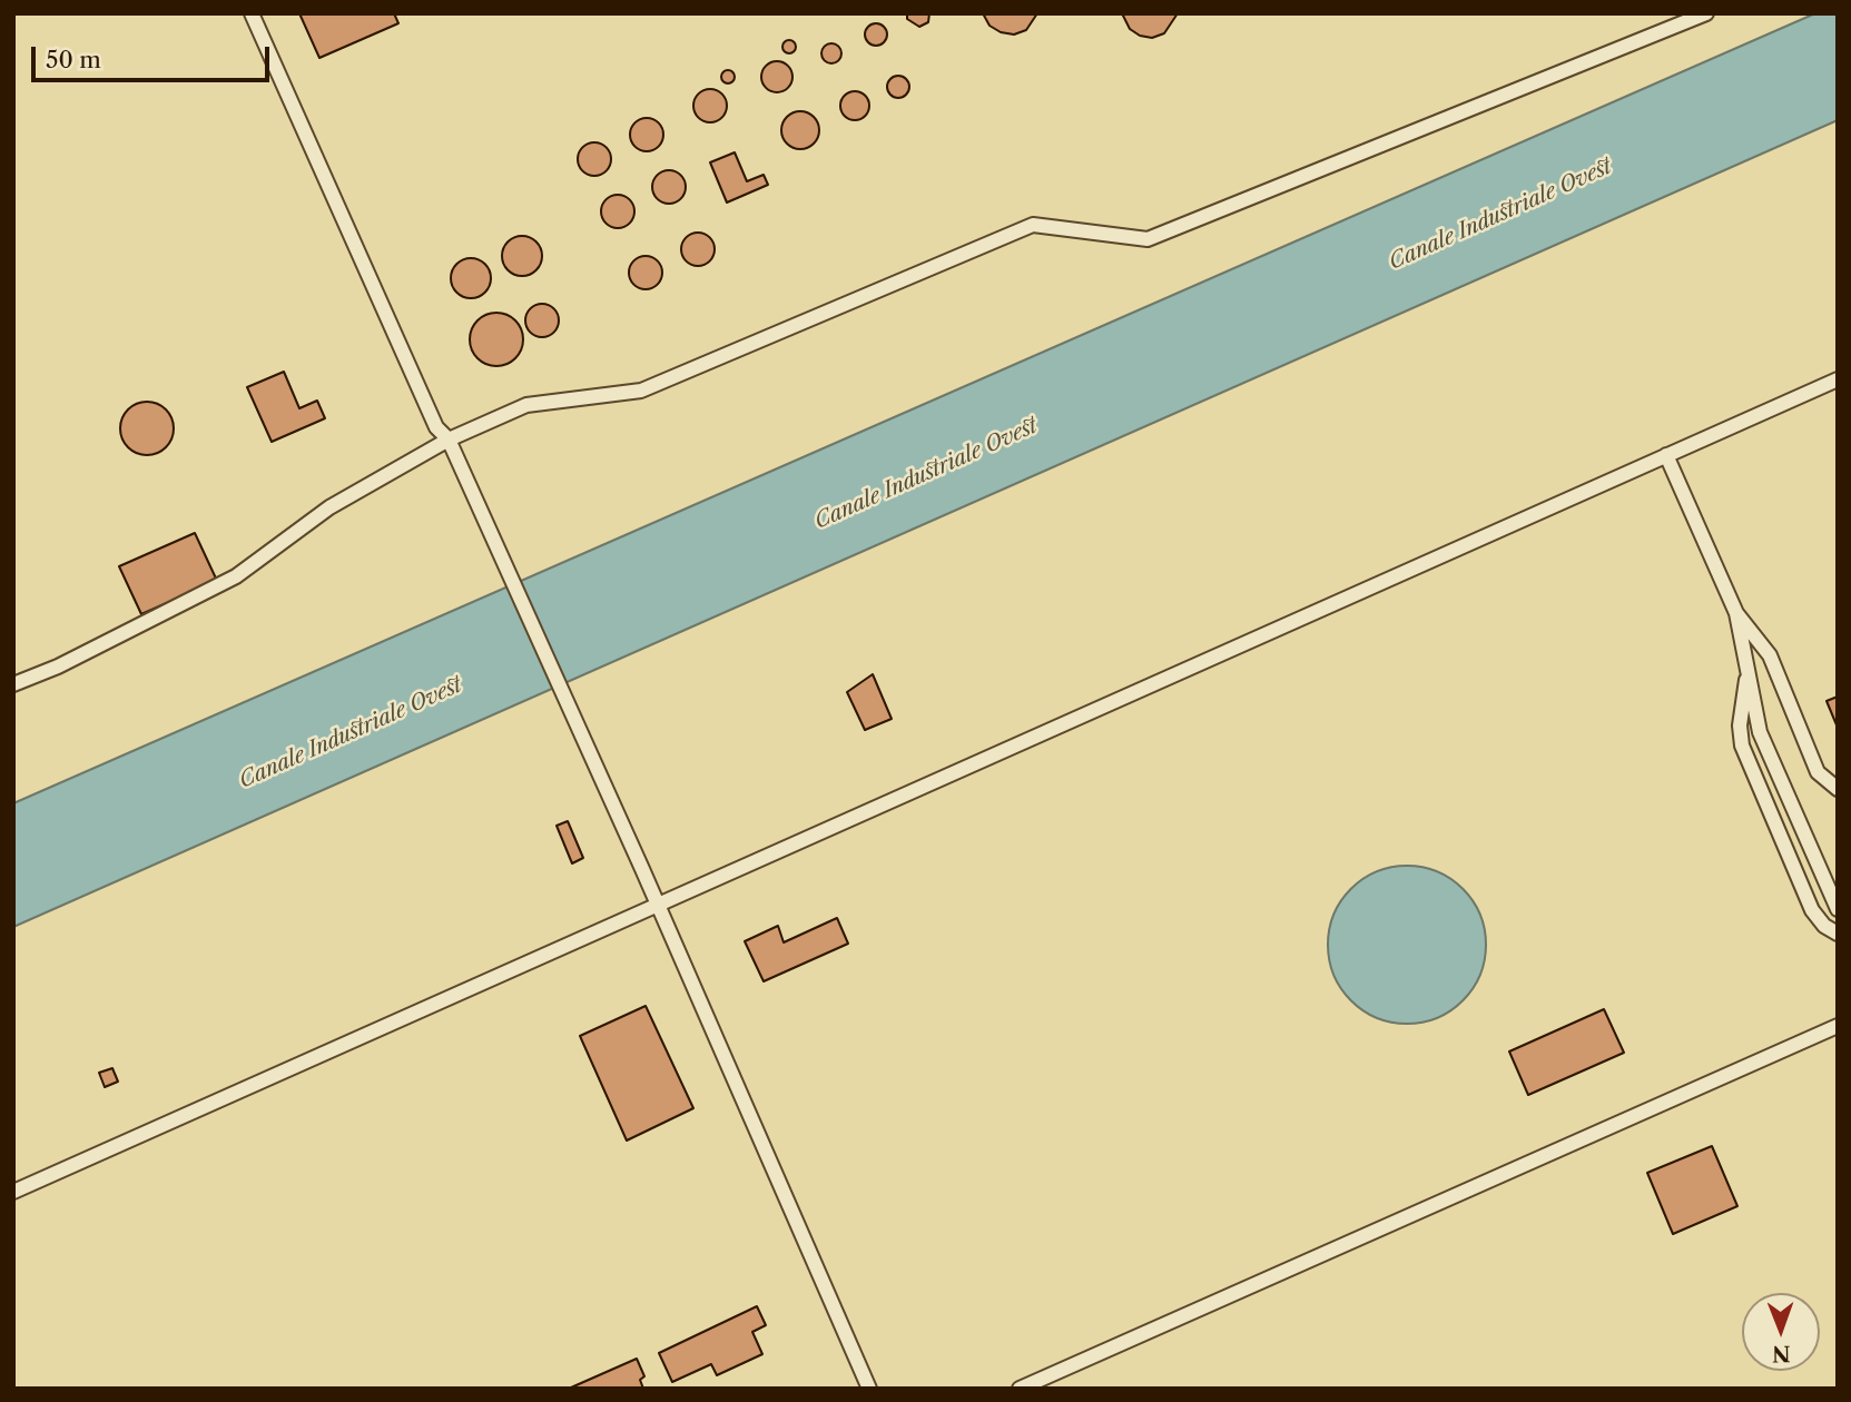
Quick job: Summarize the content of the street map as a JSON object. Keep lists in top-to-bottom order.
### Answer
{
  "water": ["Canale Industriale Ovest"],
  "scale_bar": "50 m",
  "north": "bottom"
}
